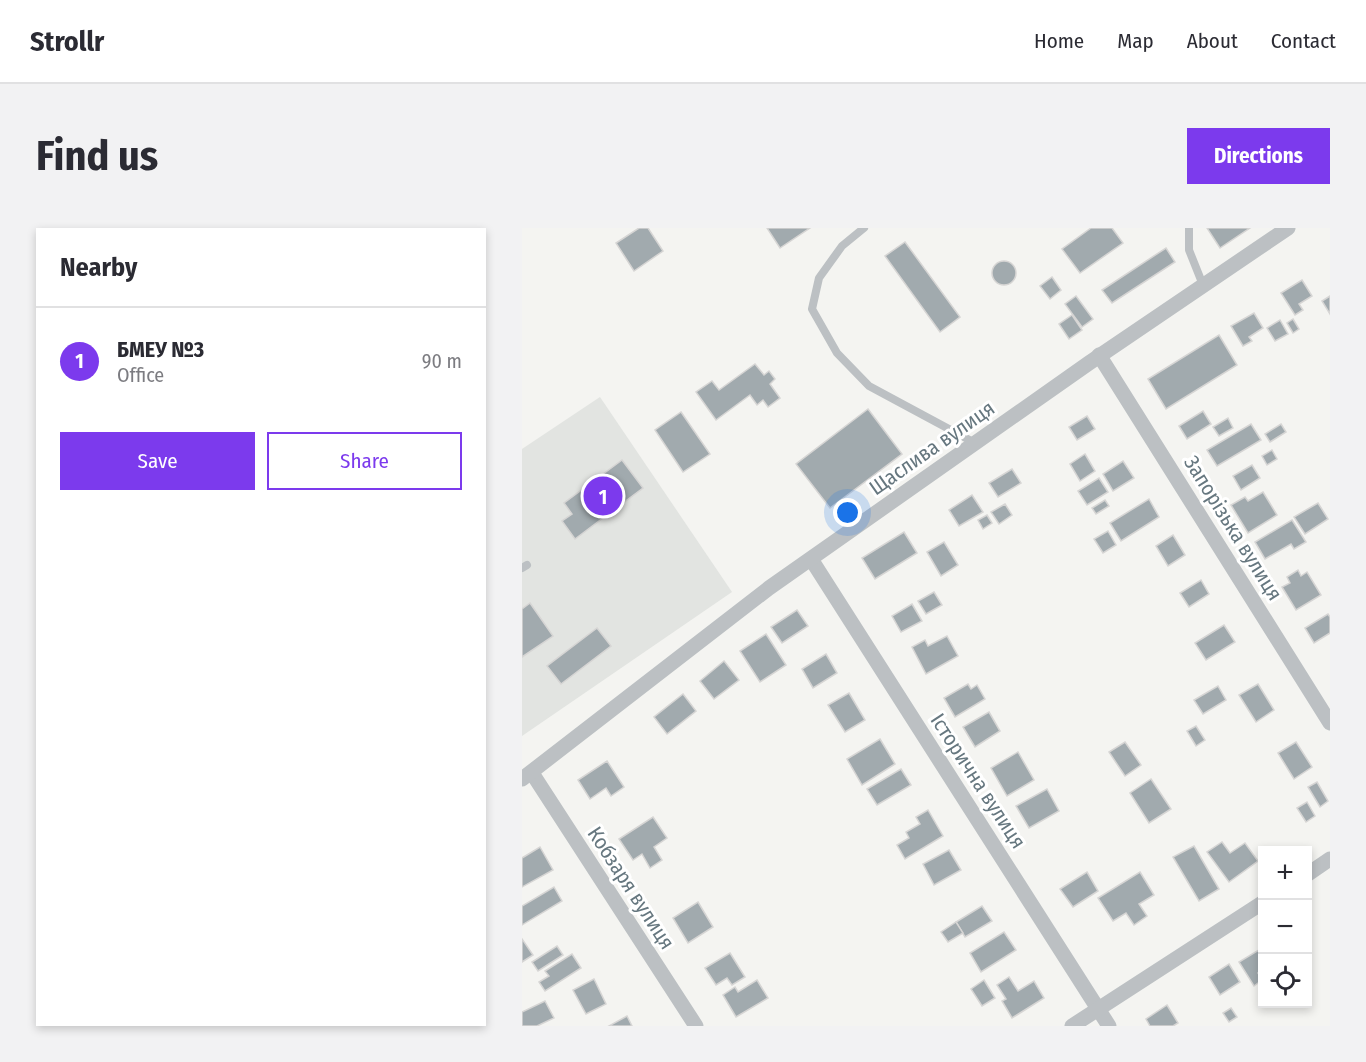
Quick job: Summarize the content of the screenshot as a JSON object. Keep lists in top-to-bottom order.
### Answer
{
  "streets": {
    "street": [
      "Щаслива вулиця",
      "Запорізька вулиця",
      "Історична вулиця",
      "Кобзаря вулиця"
    ]
  },
  "crossings": [
    ["Щаслива вулиця", "Запорізька вулиця"],
    ["Щаслива вулиця", "Історична вулиця"],
    ["Щаслива вулиця", "Кобзаря вулиця"]
  ],
  "page": {
    "header": "Strollr",
    "nav": [
      "Home",
      "Map",
      "About",
      "Contact"
    ],
    "buttons": [
      "Directions",
      ["Save", "Share"]
    ],
    "title": "Find us",
    "heading": "Nearby",
    "list": [
      {
        "mark": "1",
        "name": "БМЕУ №3",
        "note": "Office",
        "value": "90 m"
      }
    ],
    "pins": "1",
    "map_buttons": ["+", "−"]
  }
}
